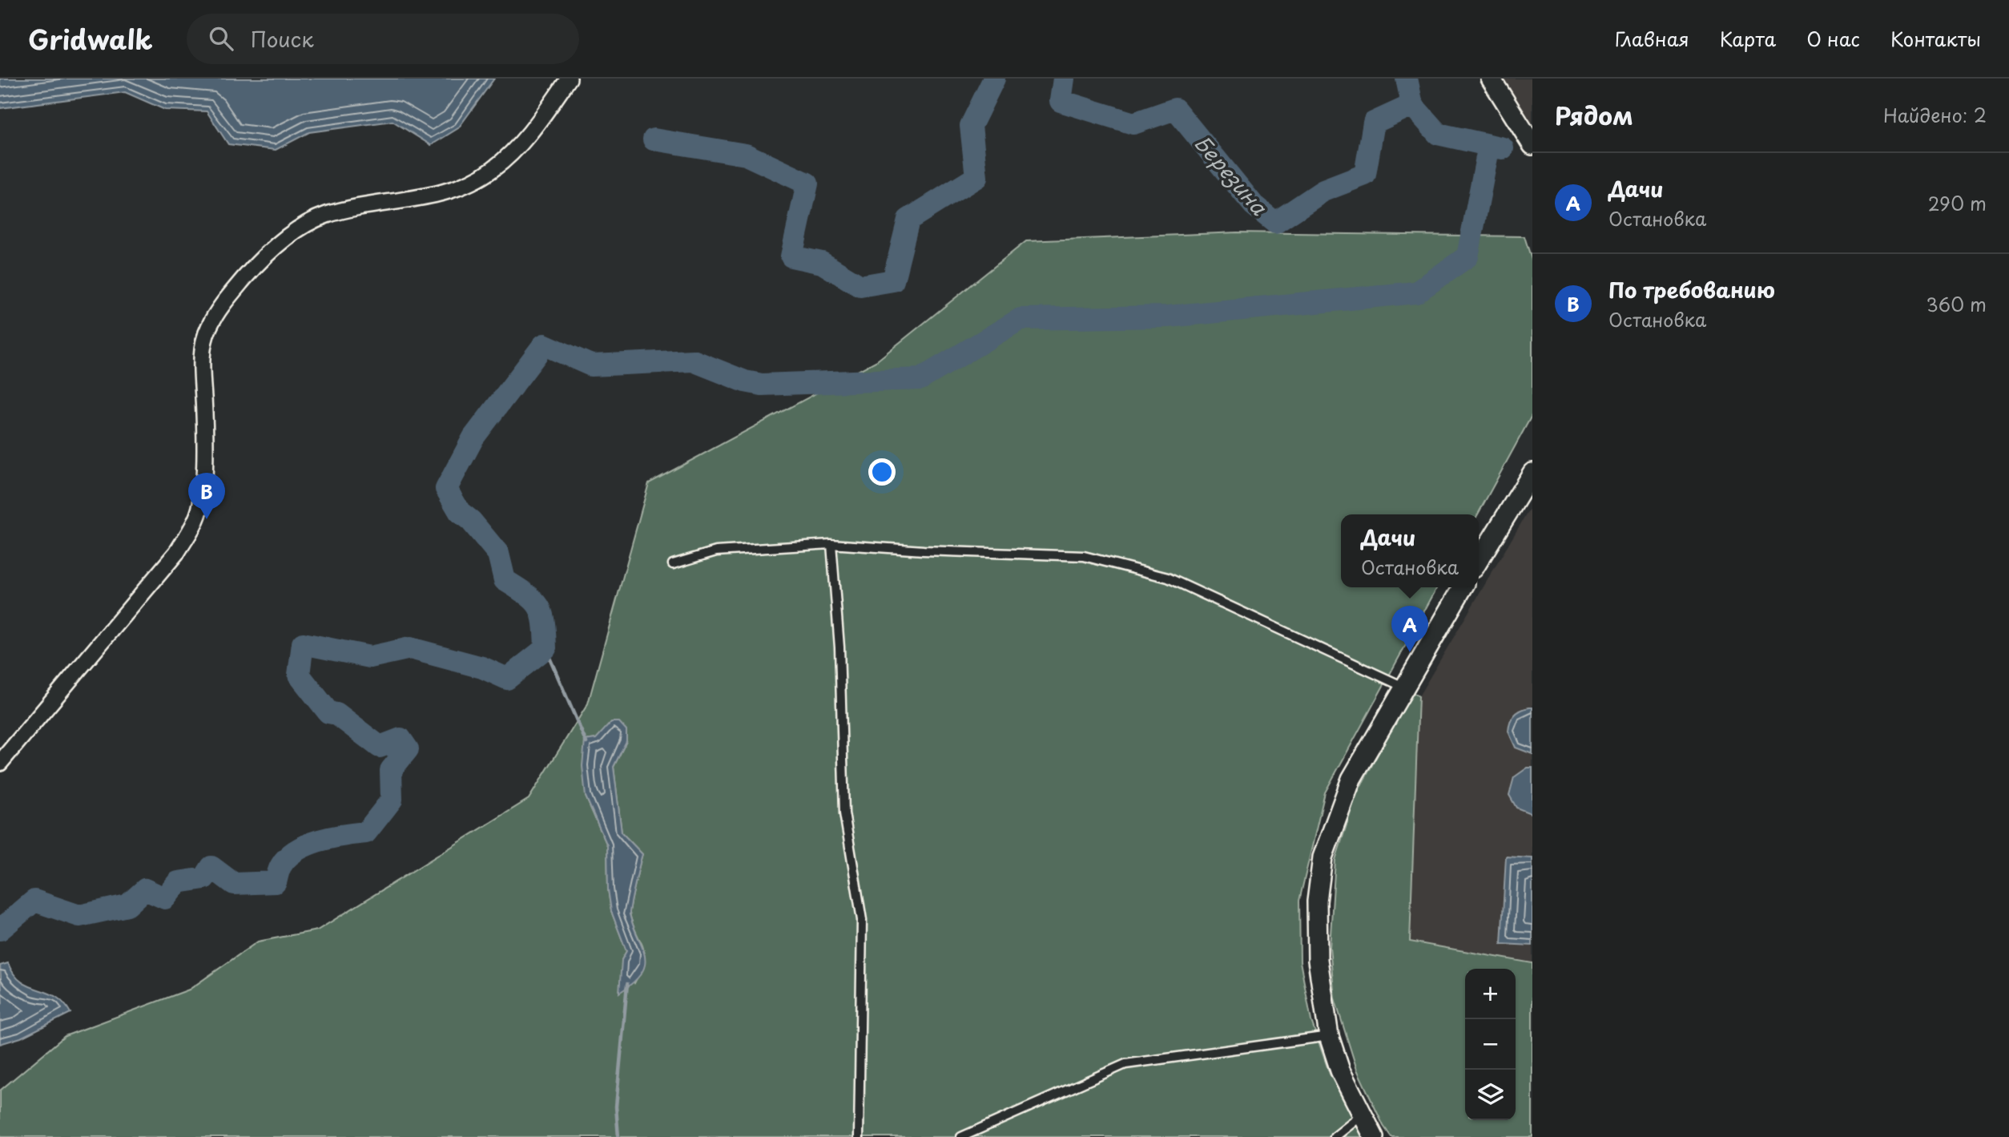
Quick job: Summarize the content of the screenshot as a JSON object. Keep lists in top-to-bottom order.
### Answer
{
  "water": ["Березина"],
  "page": {
    "header": "Gridwalk",
    "search": "Поиск",
    "nav": [
      "Главная",
      "Карта",
      "О нас",
      "Контакты"
    ],
    "heading": ["Рядом", "Найдено: 2"],
    "list": [
      {
        "mark": "A",
        "name": "Дачи",
        "note": "Остановка",
        "value": "290 m"
      },
      {
        "mark": "B",
        "name": "По требованию",
        "note": "Остановка",
        "value": "360 m"
      }
    ],
    "pins": ["B", "A"],
    "popup": ["Дачи", "Остановка"],
    "map_buttons": ["+", "−"]
  }
}
